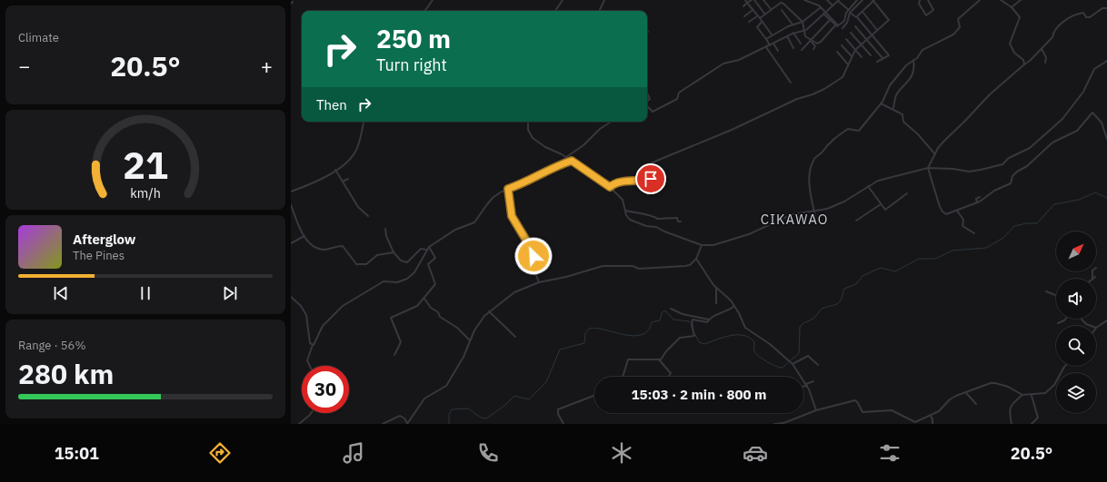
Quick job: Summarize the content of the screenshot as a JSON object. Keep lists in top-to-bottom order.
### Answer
{
  "districts": ["CIKAWAO"],
  "north": "top right",
  "page": {
    "tile": [
      "Climate",
      ["Range · 56%", "280 km"]
    ],
    "turn": ["250 m", "Turn right"],
    "heat": ["−", "20.5°", "+"],
    "then": "Then",
    "song": ["Afterglow", "The Pines"],
    "limit": "30",
    "trip": "15:03 · 2 min · 800 m",
    "tabs": ["15:01", "20.5°"],
    "gauge": ["21", "km/h"]
  }
}
